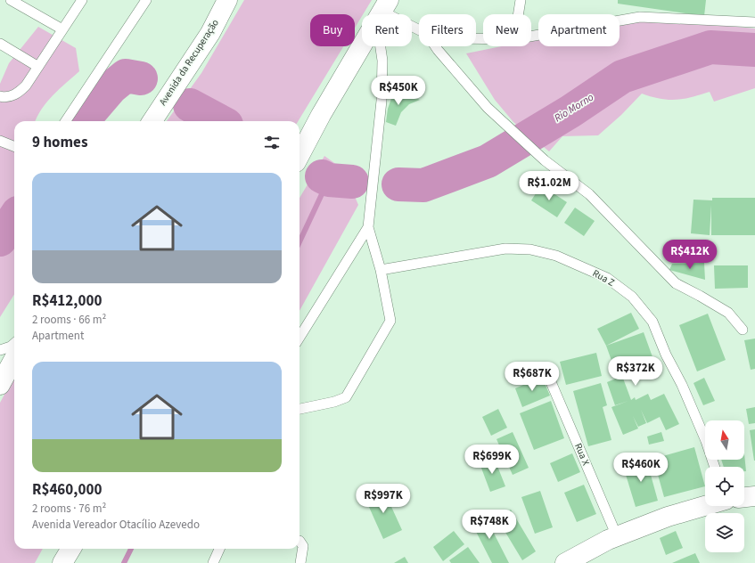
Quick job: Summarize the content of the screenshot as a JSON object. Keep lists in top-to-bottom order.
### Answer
{
  "streets": {
    "main road": ["Avenida da Recuperação"],
    "lane": ["Rua Z", "Rua X"]
  },
  "water": ["Rio Morno"],
  "north": "top",
  "page": {
    "chip": [
      "Buy",
      "Rent",
      "Filters",
      "New",
      "Apartment"
    ],
    "price": [
      "R$450K",
      "R$1.02M",
      "R$412K",
      "R$372K",
      "R$687K",
      "R$699K",
      "R$460K",
      "R$997K",
      "R$748K"
    ],
    "heading": "9 homes",
    "list": [
      {
        "name": "R$412,000",
        "note": "2 rooms · 66 m² · Apartment"
      },
      {
        "name": "R$460,000",
        "note": "2 rooms · 76 m² · Avenida Vereador Otacílio Azevedo"
      }
    ]
  }
}
